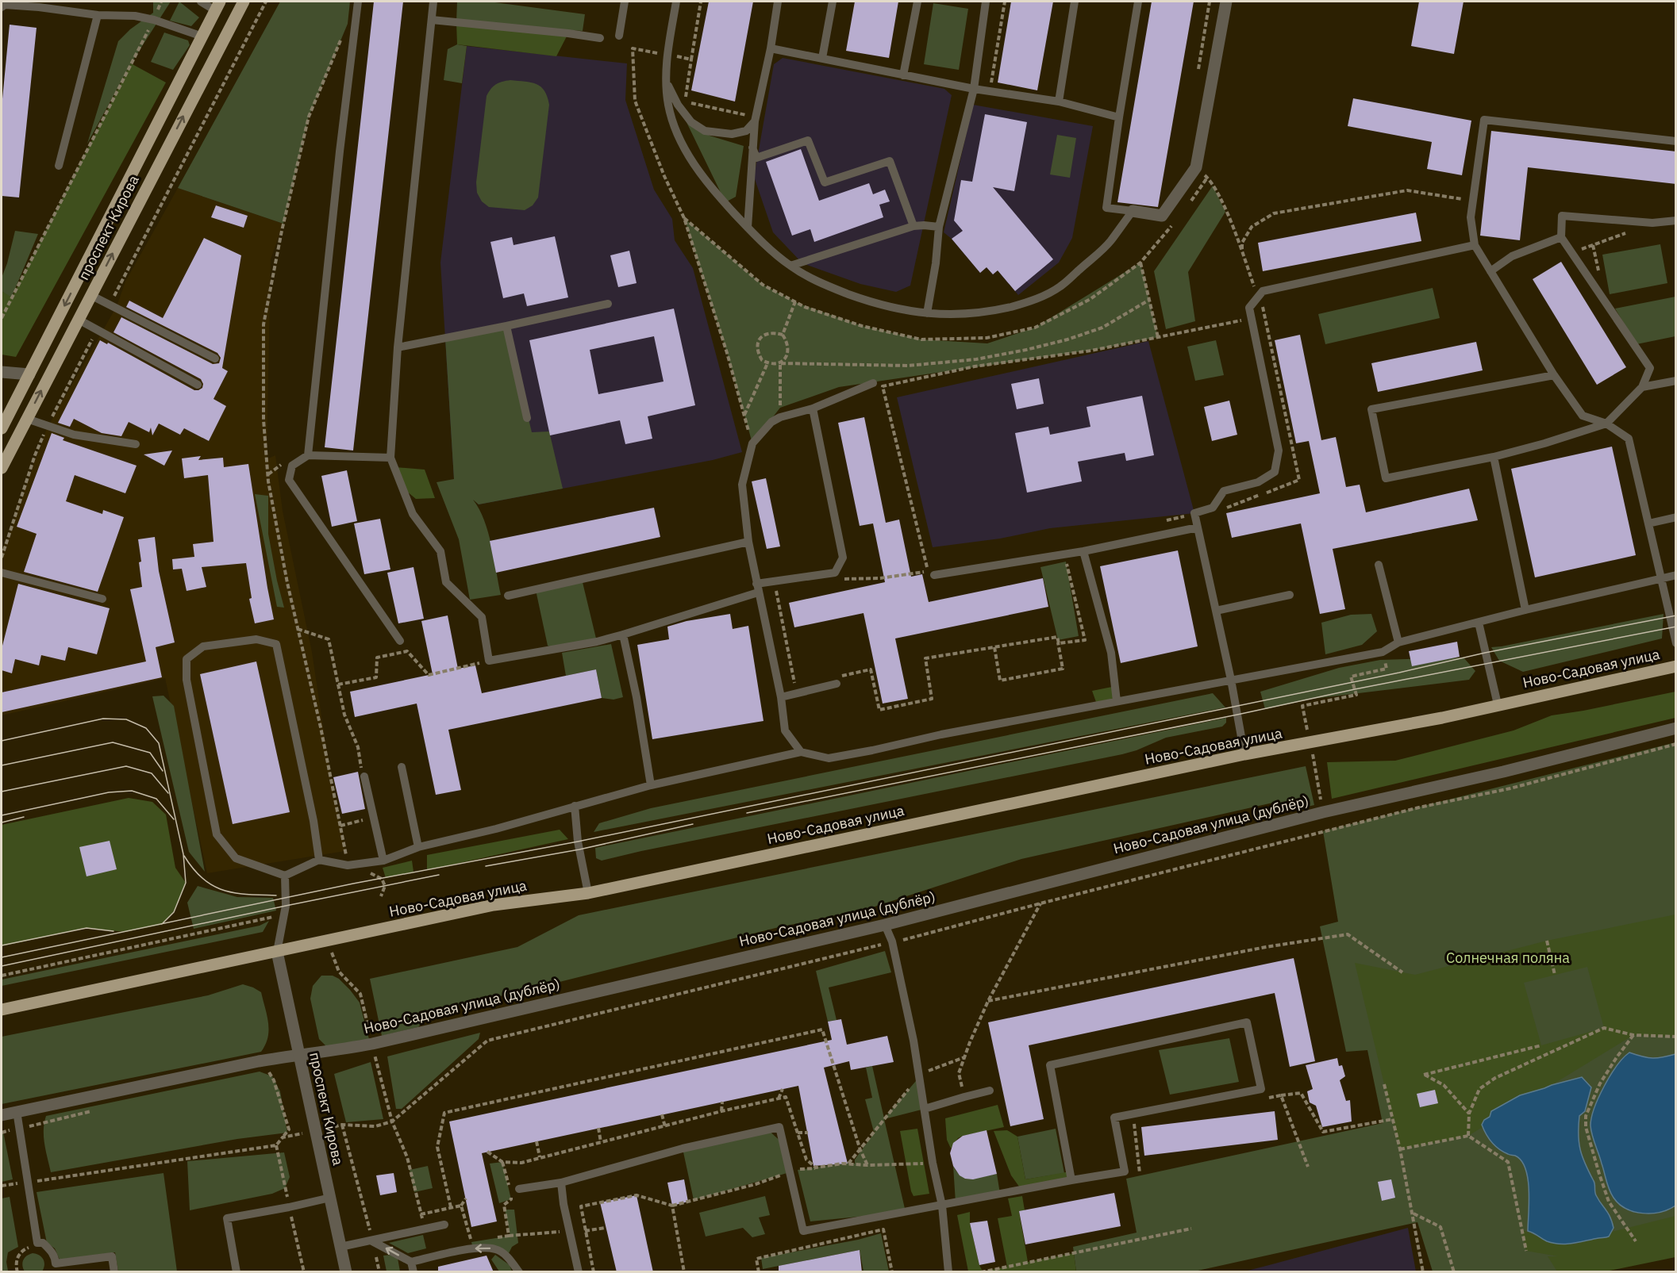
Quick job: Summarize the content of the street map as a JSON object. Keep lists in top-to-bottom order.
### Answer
{
  "streets": {
    "main road": ["проспект Кирова", "Ново-Садовая улица"],
    "street": ["Ново-Садовая улица (дублёр)"]
  },
  "crossings": [
    ["проспект Кирова", "Ново-Садовая улица"],
    ["проспект Кирова", "Ново-Садовая улица (дублёр)"]
  ],
  "parks": ["Солнечная поляна"]
}
